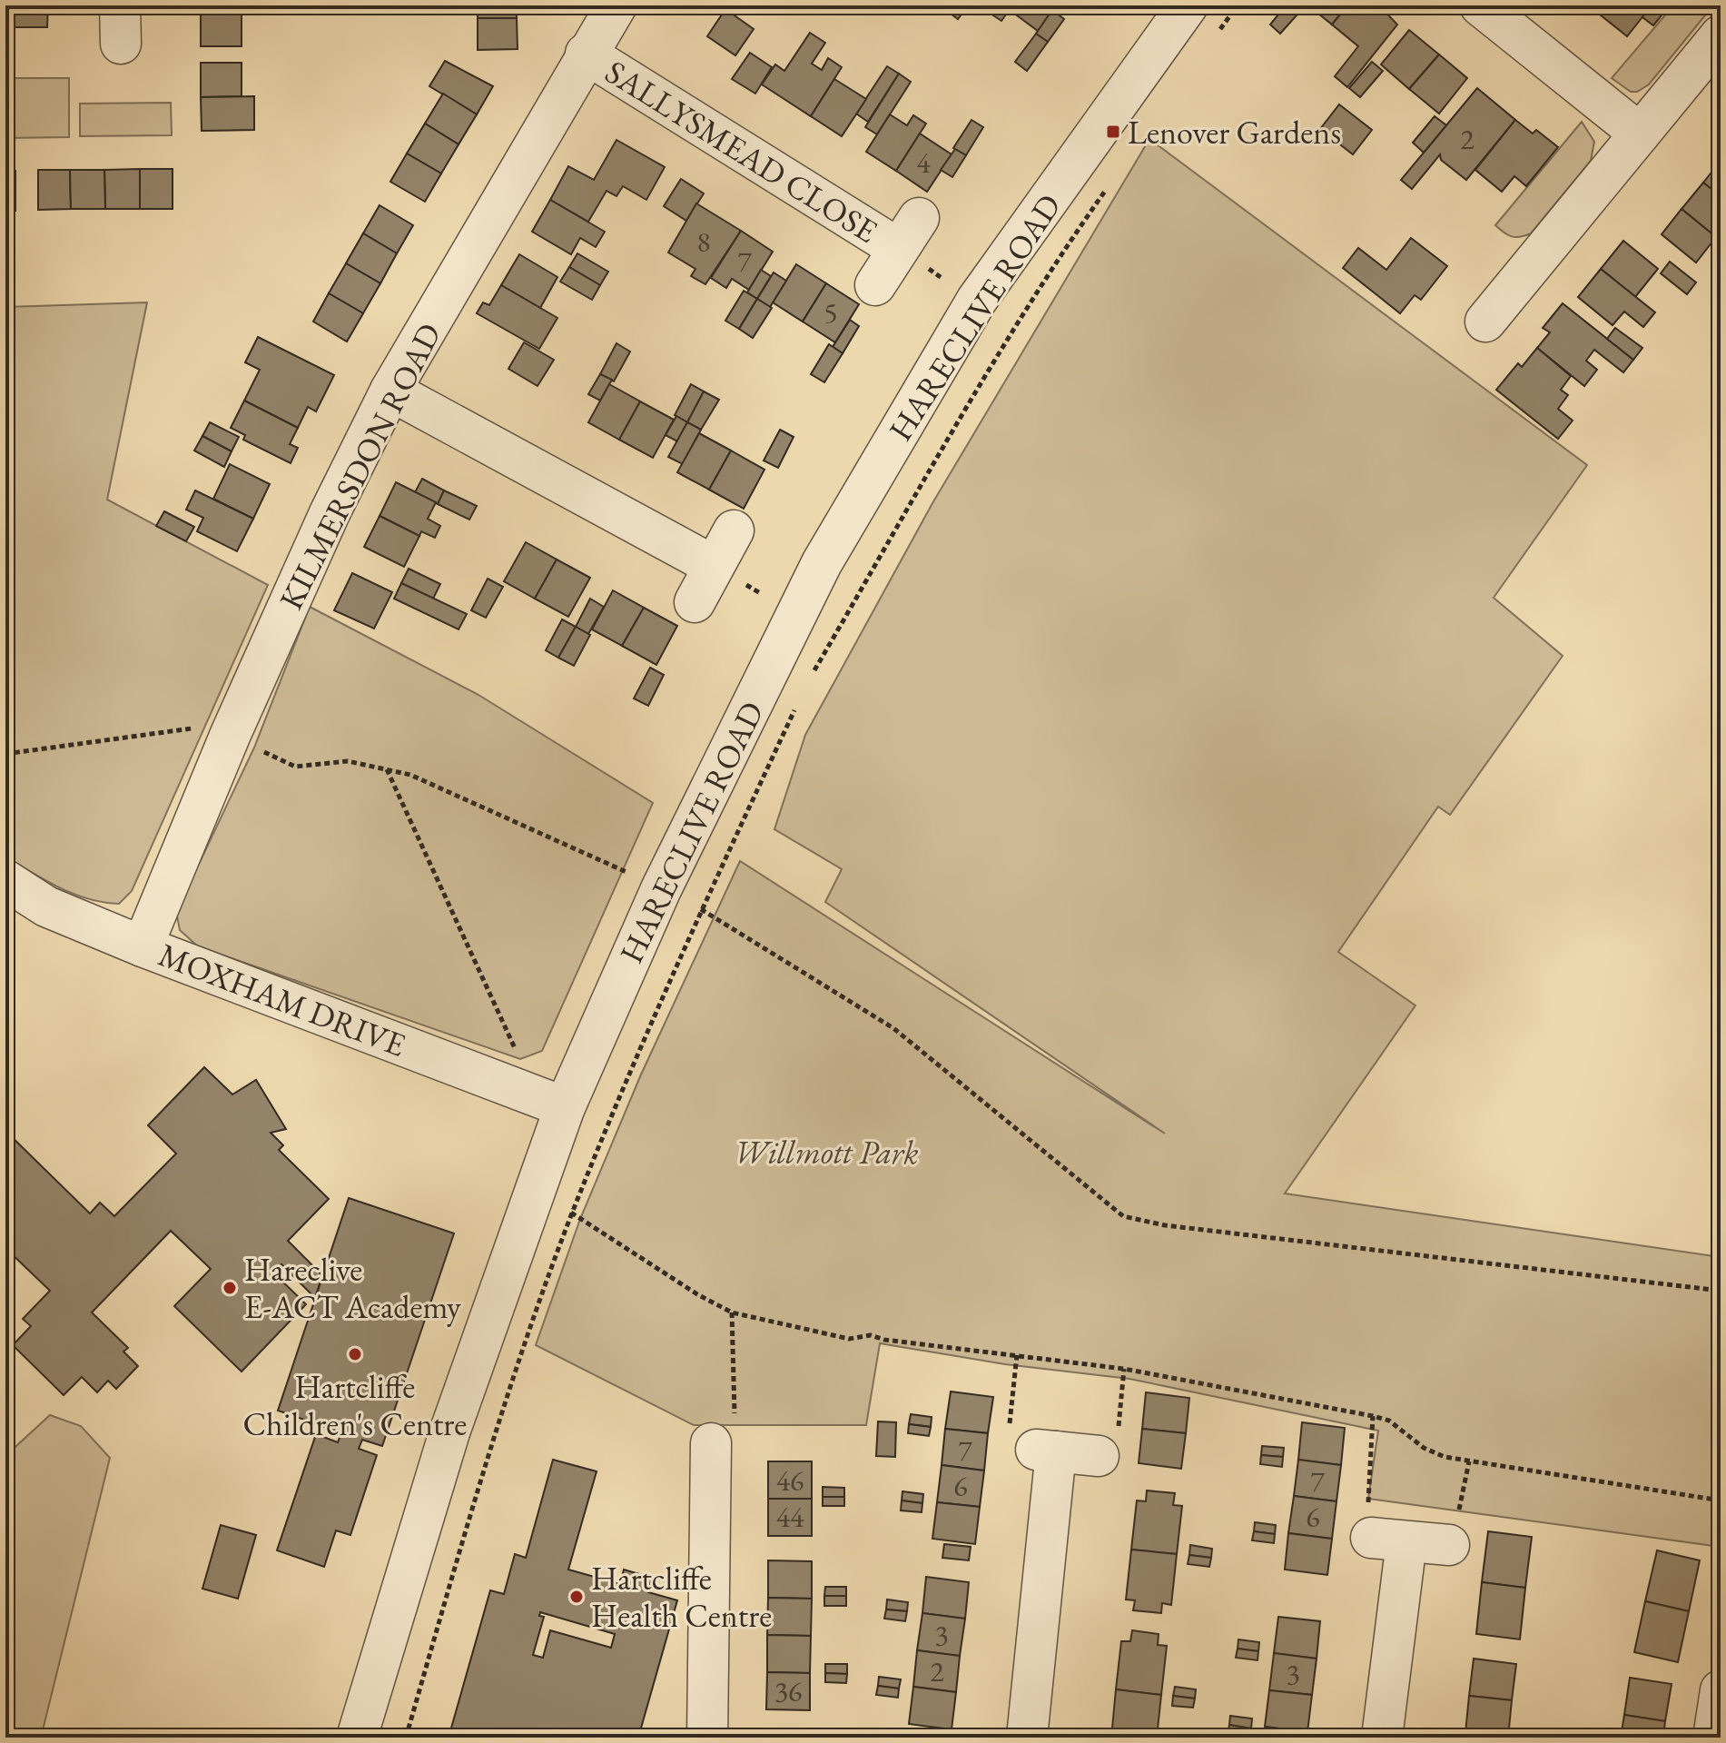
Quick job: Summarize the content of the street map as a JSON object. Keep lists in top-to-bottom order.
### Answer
{
  "streets": {
    "street": [
      "SALLYSMEAD CLOSE",
      "HARECLIVE ROAD",
      "KILMERSDON ROAD",
      "MOXHAM DRIVE"
    ]
  },
  "crossings": [
    ["SALLYSMEAD CLOSE", "KILMERSDON ROAD"],
    ["HARECLIVE ROAD", "MOXHAM DRIVE"],
    ["KILMERSDON ROAD", "MOXHAM DRIVE"]
  ],
  "parks": ["Willmott Park"],
  "places": {
    "transit": ["Lenover Gardens"],
    "other": ["Hareclive E-ACT Academy", "Hartcliffe Children's Centre", "Hartcliffe Health Centre"]
  },
  "house_numbers": [
    "2",
    "4",
    "8",
    "7",
    "5",
    "7",
    "46",
    "7",
    "6",
    "44",
    "6",
    "3",
    "2",
    "3",
    "36"
  ]
}
